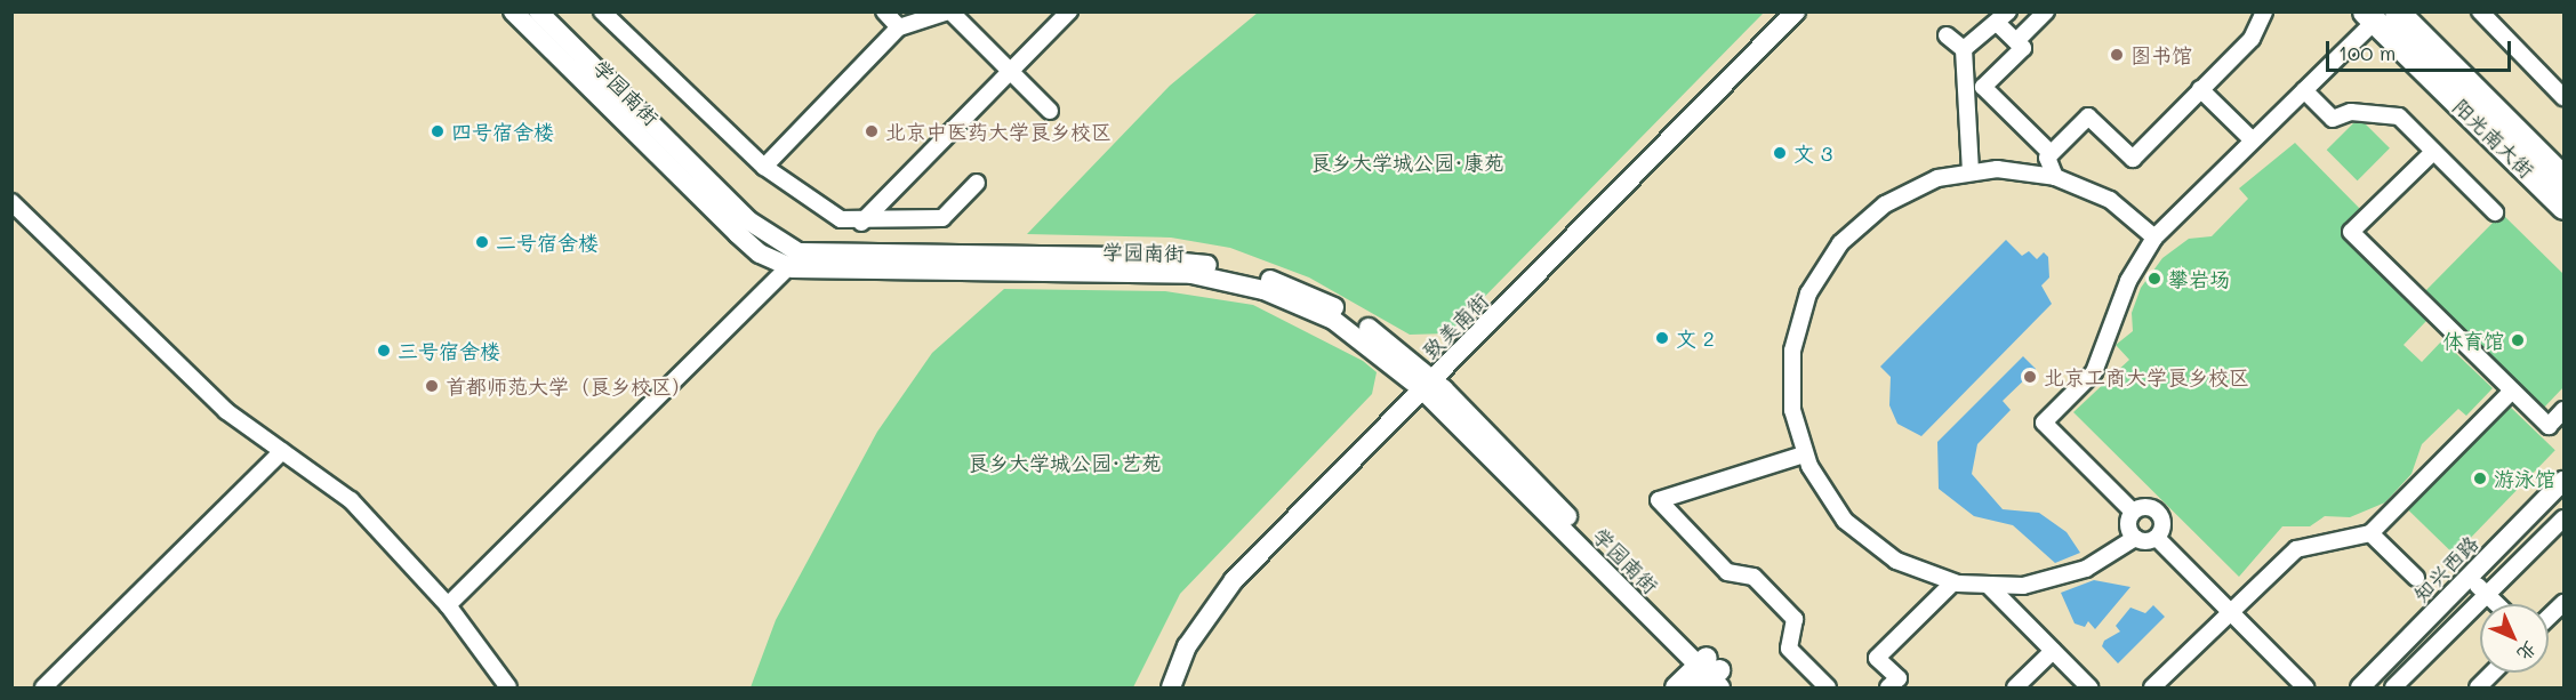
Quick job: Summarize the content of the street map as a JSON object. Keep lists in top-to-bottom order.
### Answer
{
  "streets": {
    "main road": ["阳光南大街"],
    "street": ["学园南街", "致美南街", "知兴西路"]
  },
  "crossings": [
    ["学园南街", "致美南街"]
  ],
  "parks": ["良乡大学城公园·康苑", "良乡大学城公园·艺苑"],
  "places": [
    "图书馆",
    "四号宿舍楼",
    "北京中医药大学良乡校区",
    "文 3",
    "二号宿舍楼",
    "攀岩场",
    "文 2",
    "体育馆",
    "三号宿舍楼",
    "北京工商大学良乡校区",
    "首都师范大学（良乡校区）",
    "游泳馆"
  ],
  "scale_bar": "100 m",
  "north": "bottom right"
}
